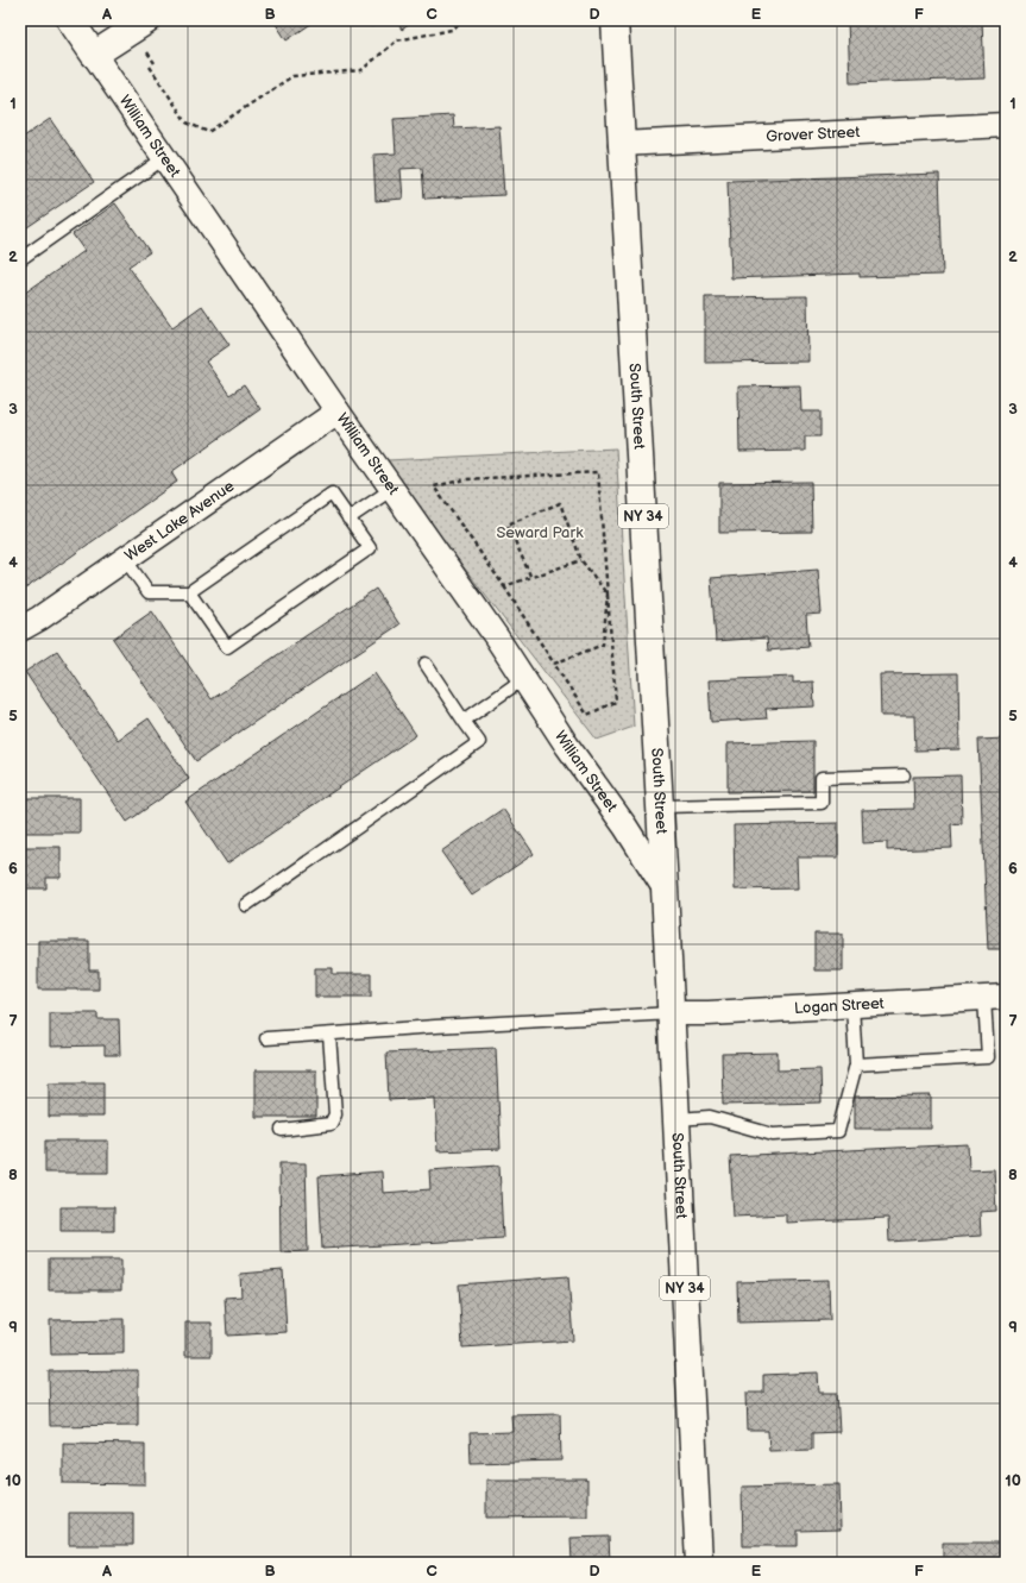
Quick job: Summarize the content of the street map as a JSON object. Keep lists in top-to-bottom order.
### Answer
{
  "streets": {
    "main road": ["William Street", "South Street", "NY 34"],
    "street": ["Grover Street", "West Lake Avenue", "Logan Street"]
  },
  "crossings": [
    ["Grover Street", "South Street"],
    ["William Street", "South Street"],
    ["William Street", "West Lake Avenue"],
    ["South Street", "Logan Street"]
  ],
  "parks": ["Seward Park"],
  "grid": {
    "columns": [
      "A",
      "B",
      "C",
      "D",
      "E",
      "F"
    ],
    "rows": [
      "1",
      "2",
      "3",
      "4",
      "5",
      "6",
      "7",
      "8",
      "9",
      "10"
    ]
  }
}
